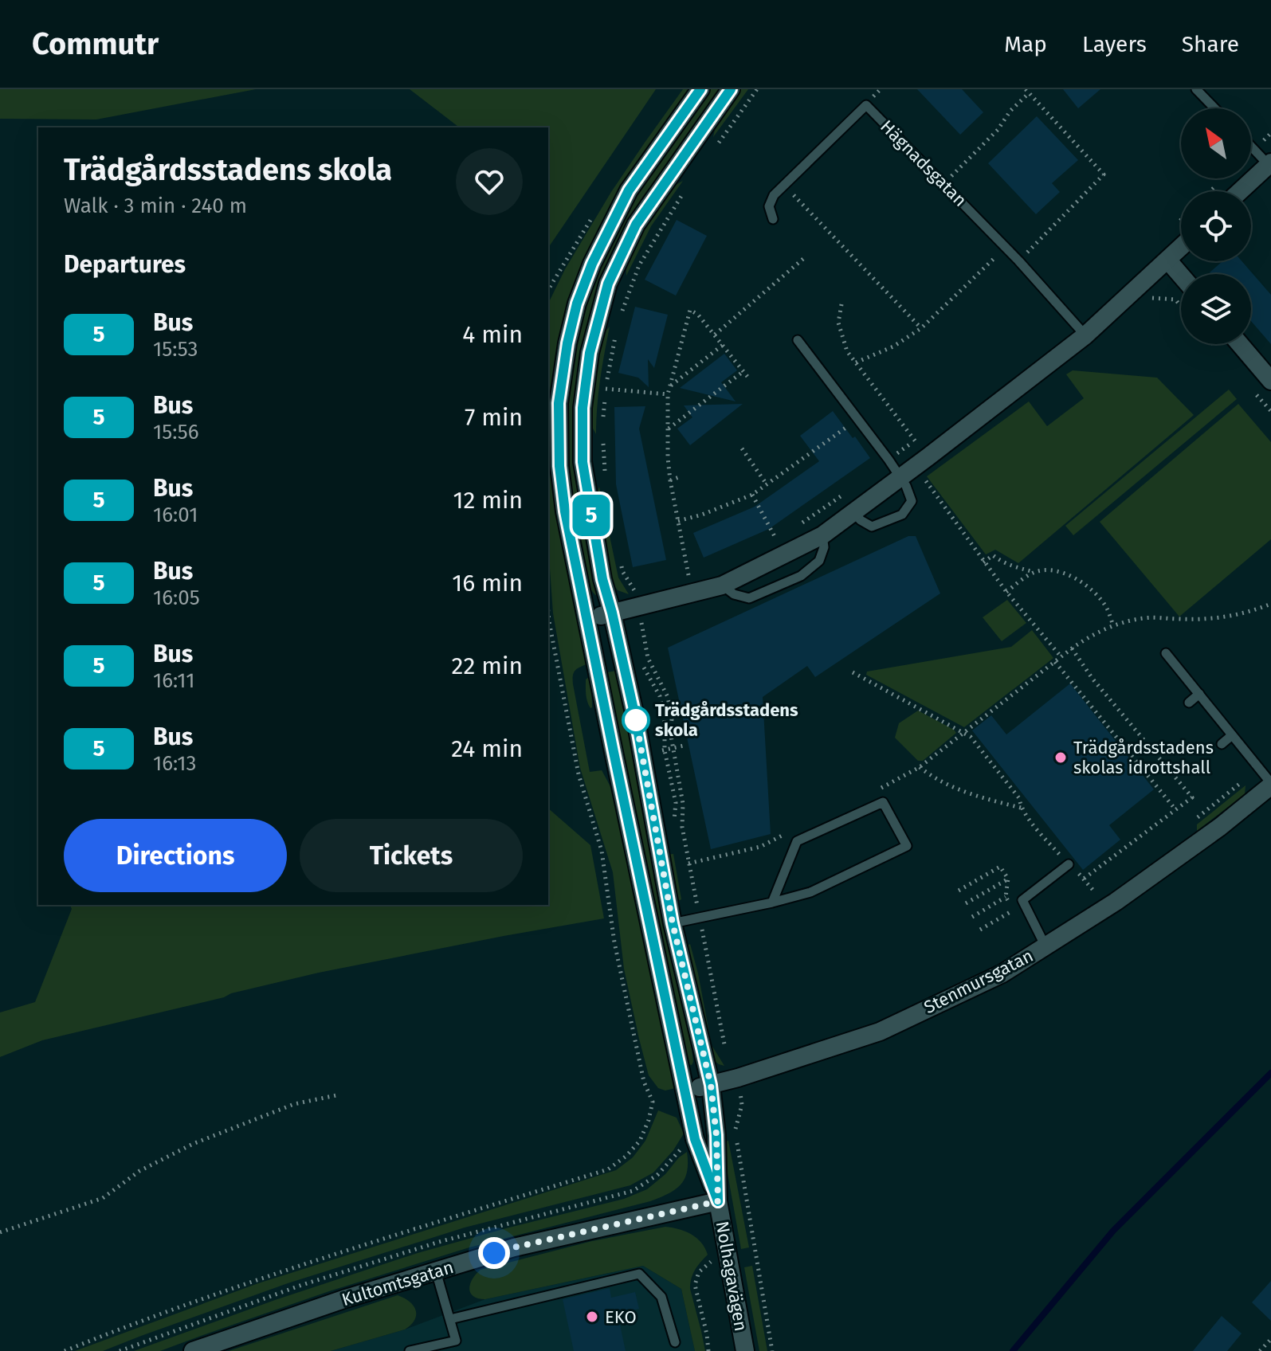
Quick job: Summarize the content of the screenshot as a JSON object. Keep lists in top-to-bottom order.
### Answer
{
  "streets": {
    "street": ["Stenmursgatan", "Nolhagavägen", "Kultomtsgatan"],
    "lane": ["Hägnadsgatan"]
  },
  "crossings": [
    ["Stenmursgatan", "Nolhagavägen"],
    ["Nolhagavägen", "Kultomtsgatan"]
  ],
  "places": ["Trädgårdsstadens skola", "Trädgårdsstadens skolas idrottshall", "EKO"],
  "lines": ["bus line 5"],
  "north": "top left",
  "page": {
    "header": "Commutr",
    "nav": ["Map", "Layers", "Share"],
    "on_map": "5",
    "heading": [
      ["Trädgårdsstadens skola", "Walk · 3 min · 240 m"],
      "Departures"
    ],
    "list": [
      {
        "mark": "5",
        "name": "Bus",
        "note": "15:53",
        "value": "4 min"
      },
      {
        "mark": "5",
        "name": "Bus",
        "note": "15:56",
        "value": "7 min"
      },
      {
        "mark": "5",
        "name": "Bus",
        "note": "16:01",
        "value": "12 min"
      },
      {
        "mark": "5",
        "name": "Bus",
        "note": "16:05",
        "value": "16 min"
      },
      {
        "mark": "5",
        "name": "Bus",
        "note": "16:11",
        "value": "22 min"
      },
      {
        "mark": "5",
        "name": "Bus",
        "note": "16:13",
        "value": "24 min"
      }
    ],
    "buttons": ["Directions", "Tickets"]
  }
}
